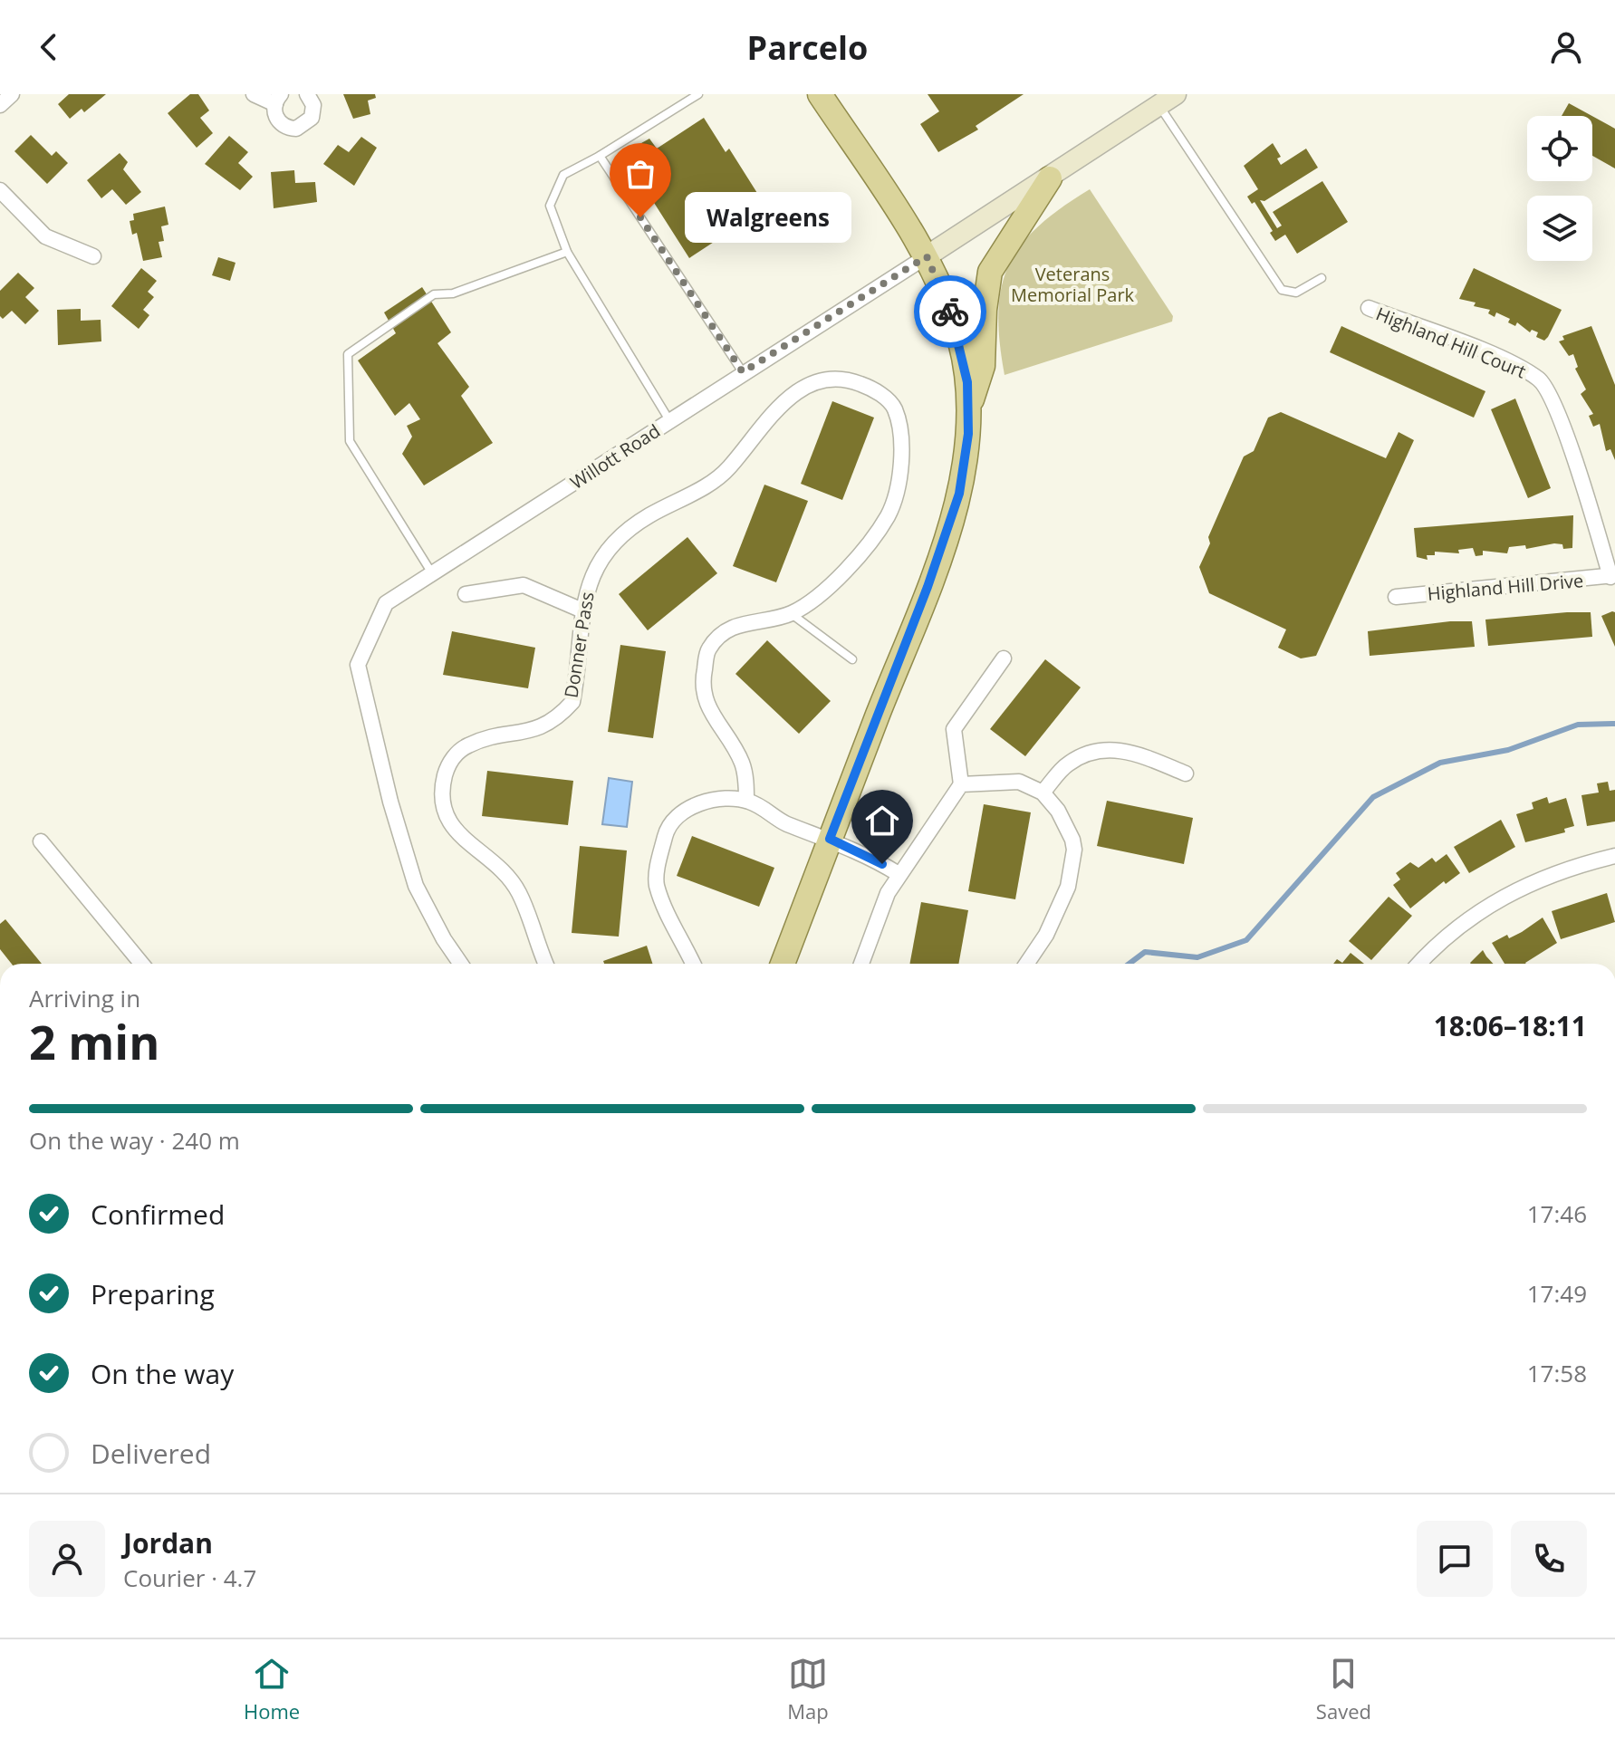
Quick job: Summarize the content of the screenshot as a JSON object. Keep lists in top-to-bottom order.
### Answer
{
  "streets": {
    "main road": ["Willott Road"],
    "street": ["Highland Hill Court", "Highland Hill Drive", "Donner Pass"]
  },
  "crossings": [
    ["Highland Hill Court", "Highland Hill Drive"]
  ],
  "parks": ["Veterans Memorial Park"],
  "places": ["Walgreens"],
  "page": {
    "header": "Parcelo",
    "bubble": "Walgreens",
    "heading": ["2 min", "Arriving in", "18:06–18:11"],
    "panel": ["Jordan", "Courier · 4.7"],
    "bar": "On the way · 240 m",
    "list": [
      ["Confirmed", "17:46"],
      ["Preparing", "17:49"],
      ["On the way", "17:58"],
      "Delivered"
    ],
    "tabs": ["Home", "Map", "Saved"]
  }
}
